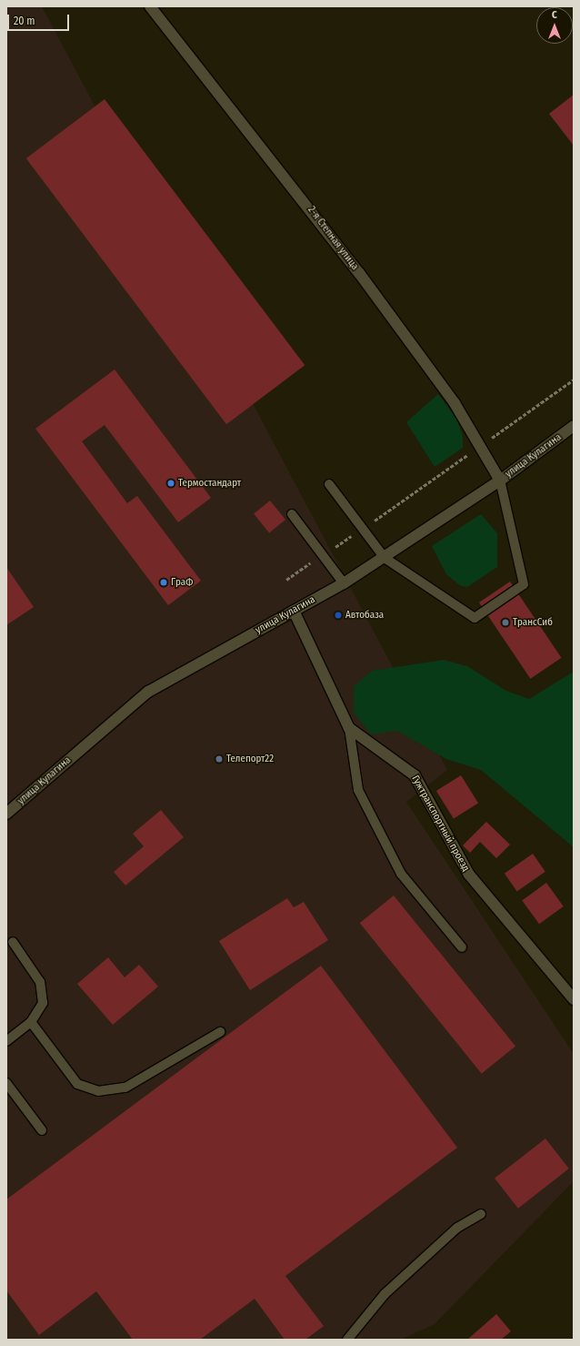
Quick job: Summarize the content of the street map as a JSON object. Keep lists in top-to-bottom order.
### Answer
{
  "streets": {
    "street": ["2-я Степная улица", "улица Кулагина", "Гужтранспортный проезд"]
  },
  "crossings": [
    ["2-я Степная улица", "улица Кулагина"],
    ["улица Кулагина", "Гужтранспортный проезд"]
  ],
  "places": [
    "Термостандарт",
    "ГраФ",
    "Автобаза",
    "ТрансСиб",
    "Телепорт22"
  ],
  "scale_bar": "20 m",
  "north": "top"
}
